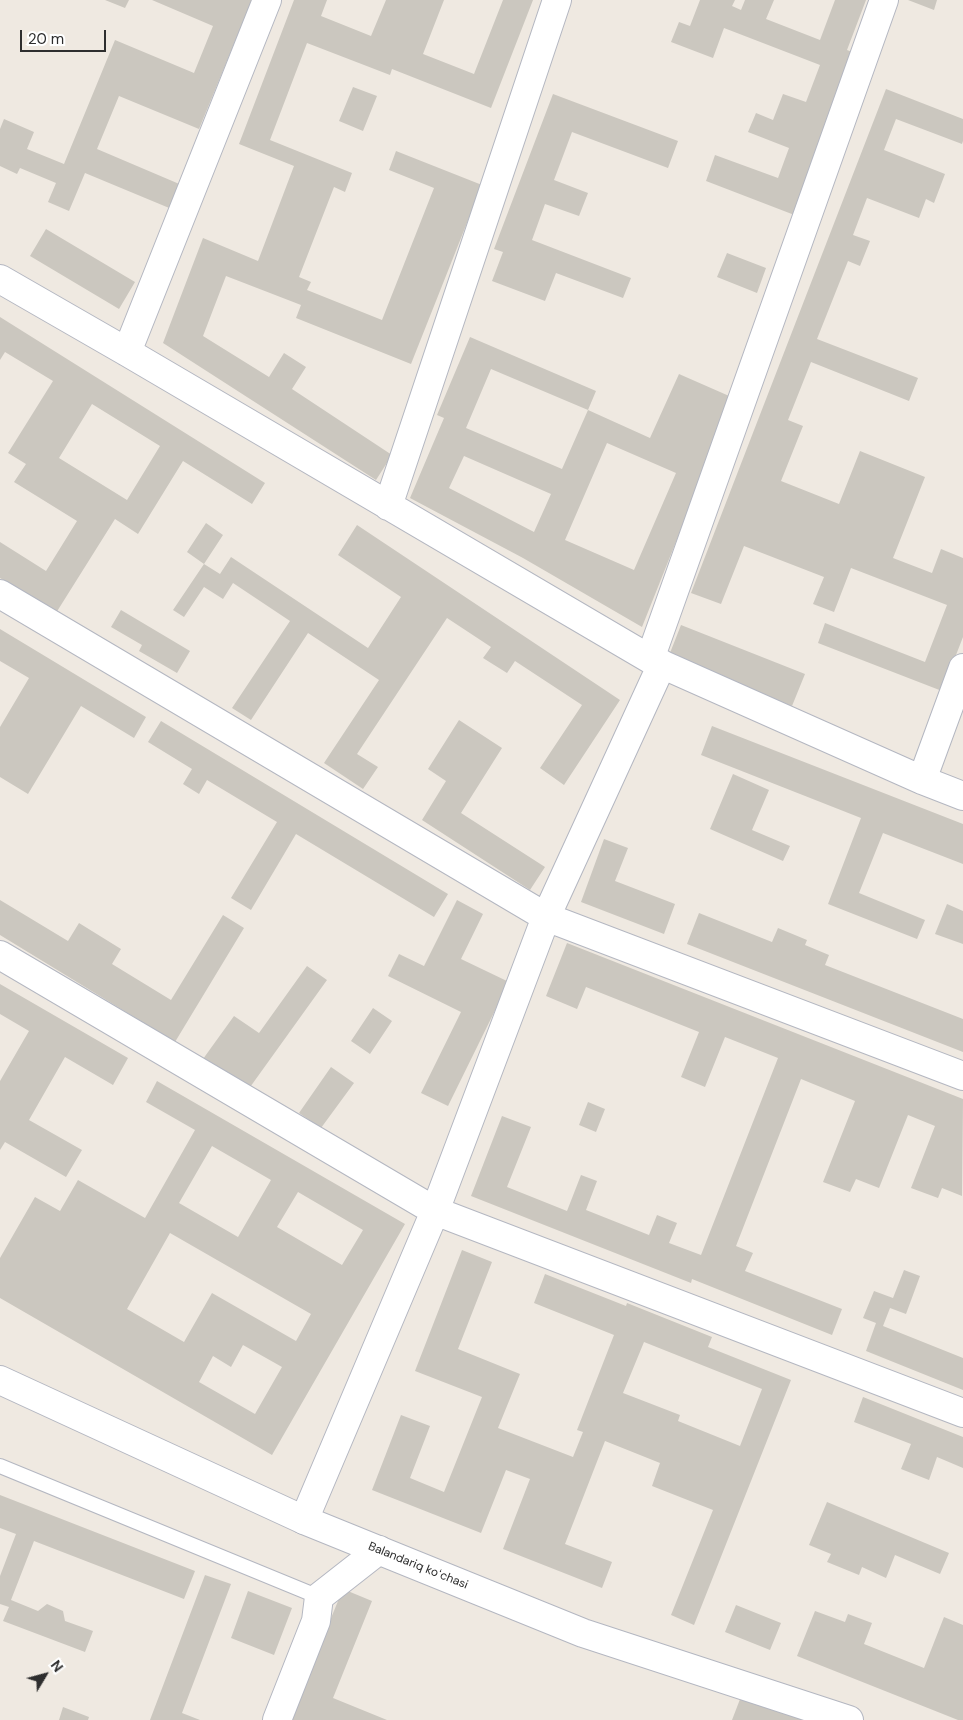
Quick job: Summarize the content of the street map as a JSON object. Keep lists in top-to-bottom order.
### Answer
{
  "streets": {
    "street": ["Balandariq koʻchasi"]
  },
  "scale_bar": "20 m",
  "north": "top right"
}
